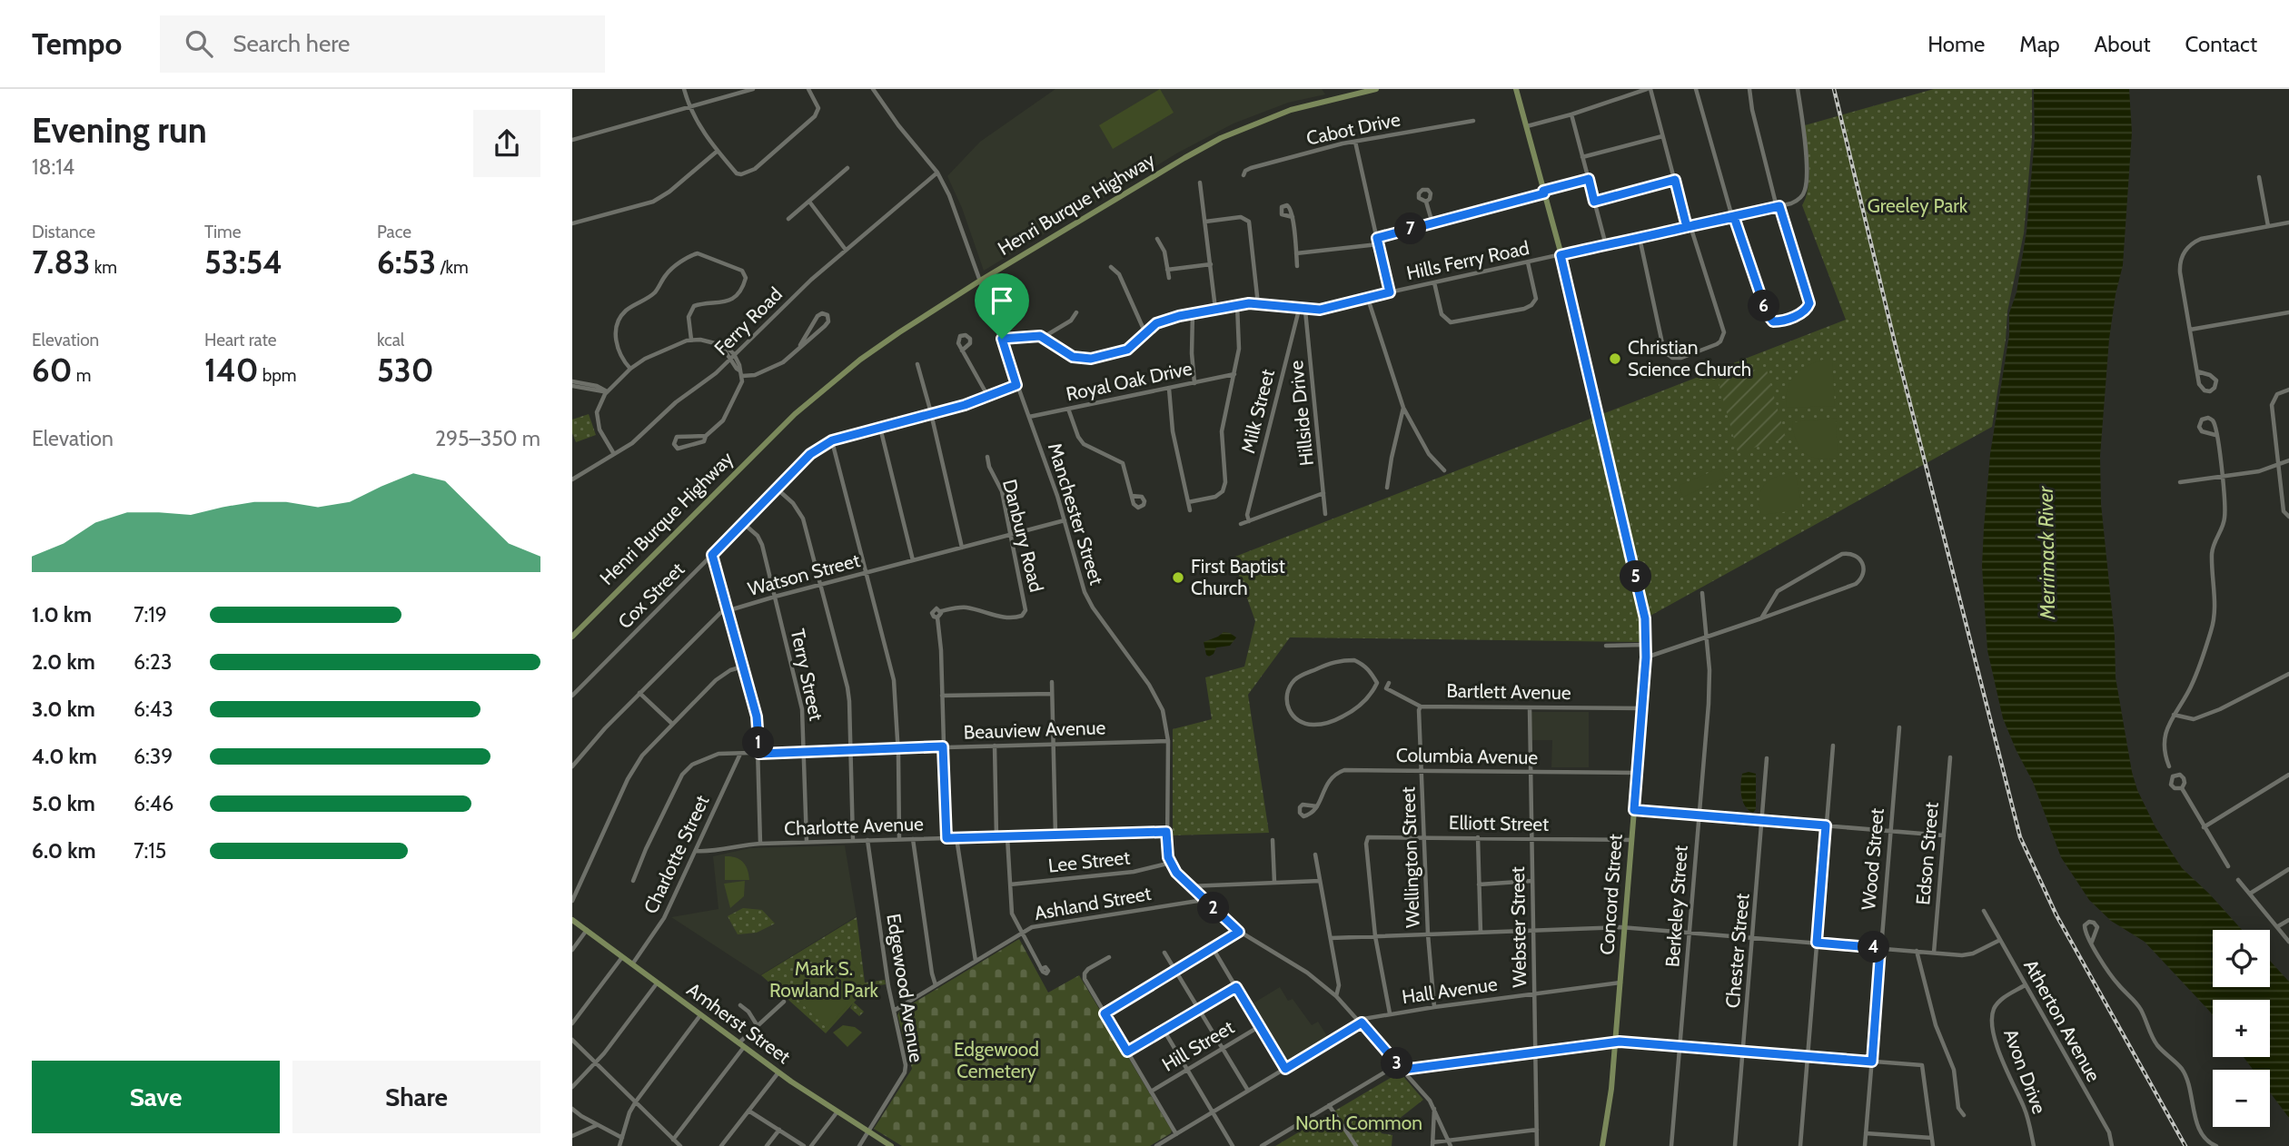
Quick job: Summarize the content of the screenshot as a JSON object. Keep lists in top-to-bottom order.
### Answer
{
  "streets": {
    "main road": ["Henri Burque Highway", "Concord Street", "Amherst Street"],
    "street": [
      "Cabot Drive",
      "Hills Ferry Road",
      "Ferry Road",
      "Royal Oak Drive",
      "Milk Street",
      "Hillside Drive",
      "Manchester Street",
      "Danbury Road",
      "Watson Street",
      "Cox Street",
      "Terry Street",
      "Bartlett Avenue",
      "Beauview Avenue",
      "Columbia Avenue",
      "Elliott Street",
      "Charlotte Avenue",
      "Edson Street",
      "Charlotte Street",
      "Wellington Street",
      "Wood Street",
      "Lee Street",
      "Ashland Street",
      "Berkeley Street",
      "Webster Street",
      "Chester Street",
      "Edgewood Avenue",
      "Hall Avenue",
      "Atherton Avenue",
      "Hill Street",
      "Avon Drive"
    ]
  },
  "crossings": [
    ["Henri Burque Highway", "Manchester Street"],
    ["Hills Ferry Road", "Milk Street"],
    ["Hills Ferry Road", "Hillside Drive"],
    ["Hills Ferry Road", "Concord Street"],
    ["Ferry Road", "Manchester Street"],
    ["Royal Oak Drive", "Manchester Street"],
    ["Manchester Street", "Watson Street"],
    ["Manchester Street", "Cox Street"],
    ["Manchester Street", "Beauview Avenue"],
    ["Manchester Street", "Charlotte Avenue"],
    ["Manchester Street", "Lee Street"],
    ["Manchester Street", "Ashland Street"],
    ["Manchester Street", "Hall Avenue"],
    ["Danbury Road", "Watson Street"],
    ["Watson Street", "Terry Street"],
    ["Cox Street", "Terry Street"],
    ["Terry Street", "Beauview Avenue"],
    ["Terry Street", "Charlotte Avenue"],
    ["Bartlett Avenue", "Wellington Street"],
    ["Bartlett Avenue", "Concord Street"],
    ["Bartlett Avenue", "Webster Street"],
    ["Beauview Avenue", "Charlotte Street"],
    ["Columbia Avenue", "Wellington Street"],
    ["Columbia Avenue", "Concord Street"],
    ["Columbia Avenue", "Webster Street"],
    ["Elliott Street", "Wellington Street"],
    ["Elliott Street", "Concord Street"],
    ["Elliott Street", "Webster Street"],
    ["Charlotte Avenue", "Charlotte Street"],
    ["Charlotte Avenue", "Edgewood Avenue"],
    ["Charlotte Street", "Amherst Street"],
    ["Wellington Street", "Hall Avenue"],
    ["Concord Street", "Hall Avenue"],
    ["Ashland Street", "Edgewood Avenue"],
    ["Webster Street", "Hall Avenue"],
    ["Edgewood Avenue", "Amherst Street"],
    ["Atherton Avenue", "Avon Drive"]
  ],
  "water": ["Merrimack River"],
  "parks": [
    "Greeley Park",
    "Mark S. Rowland Park",
    "Edgewood Cemetery",
    "North Common"
  ],
  "places": ["Christian Science Church", "First Baptist Church"],
  "page": {
    "header": "Tempo",
    "search": "Search here",
    "nav": [
      "Home",
      "Map",
      "About",
      "Contact"
    ],
    "heading": ["Evening run", "18:14"],
    "stats": [
      ["Distance", "7.83 km"],
      ["Time", "53:54"],
      ["Pace", "6:53 /km"],
      ["Elevation", "60 m"],
      ["Heart rate", "140 bpm"],
      ["kcal", "530"]
    ],
    "pins": [
      "7",
      "6",
      "5",
      "1",
      "2",
      "4",
      "3"
    ],
    "chart": ["Elevation", "295–350 m"],
    "list": [
      {
        "name": "1.0 km",
        "note": "7:19"
      },
      {
        "name": "2.0 km",
        "note": "6:23"
      },
      {
        "name": "3.0 km",
        "note": "6:43"
      },
      {
        "name": "4.0 km",
        "note": "6:39"
      },
      {
        "name": "5.0 km",
        "note": "6:46"
      },
      {
        "name": "6.0 km",
        "note": "7:15"
      }
    ],
    "map_buttons": ["+", "−"],
    "buttons": ["Save", "Share"]
  }
}
